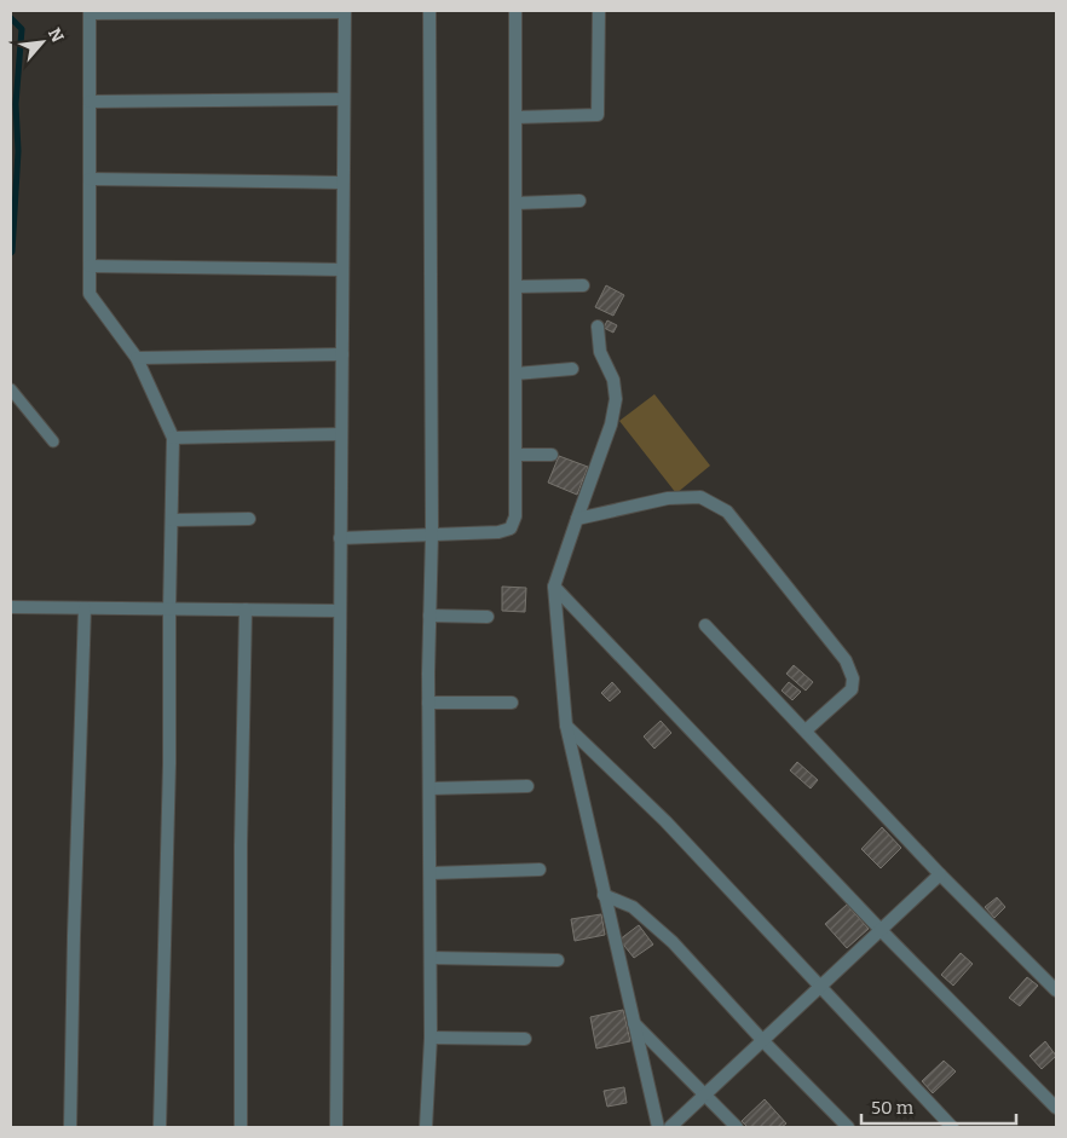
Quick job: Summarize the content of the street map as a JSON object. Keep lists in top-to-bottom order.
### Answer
{
  "scale_bar": "50 m",
  "north": "top right"
}
